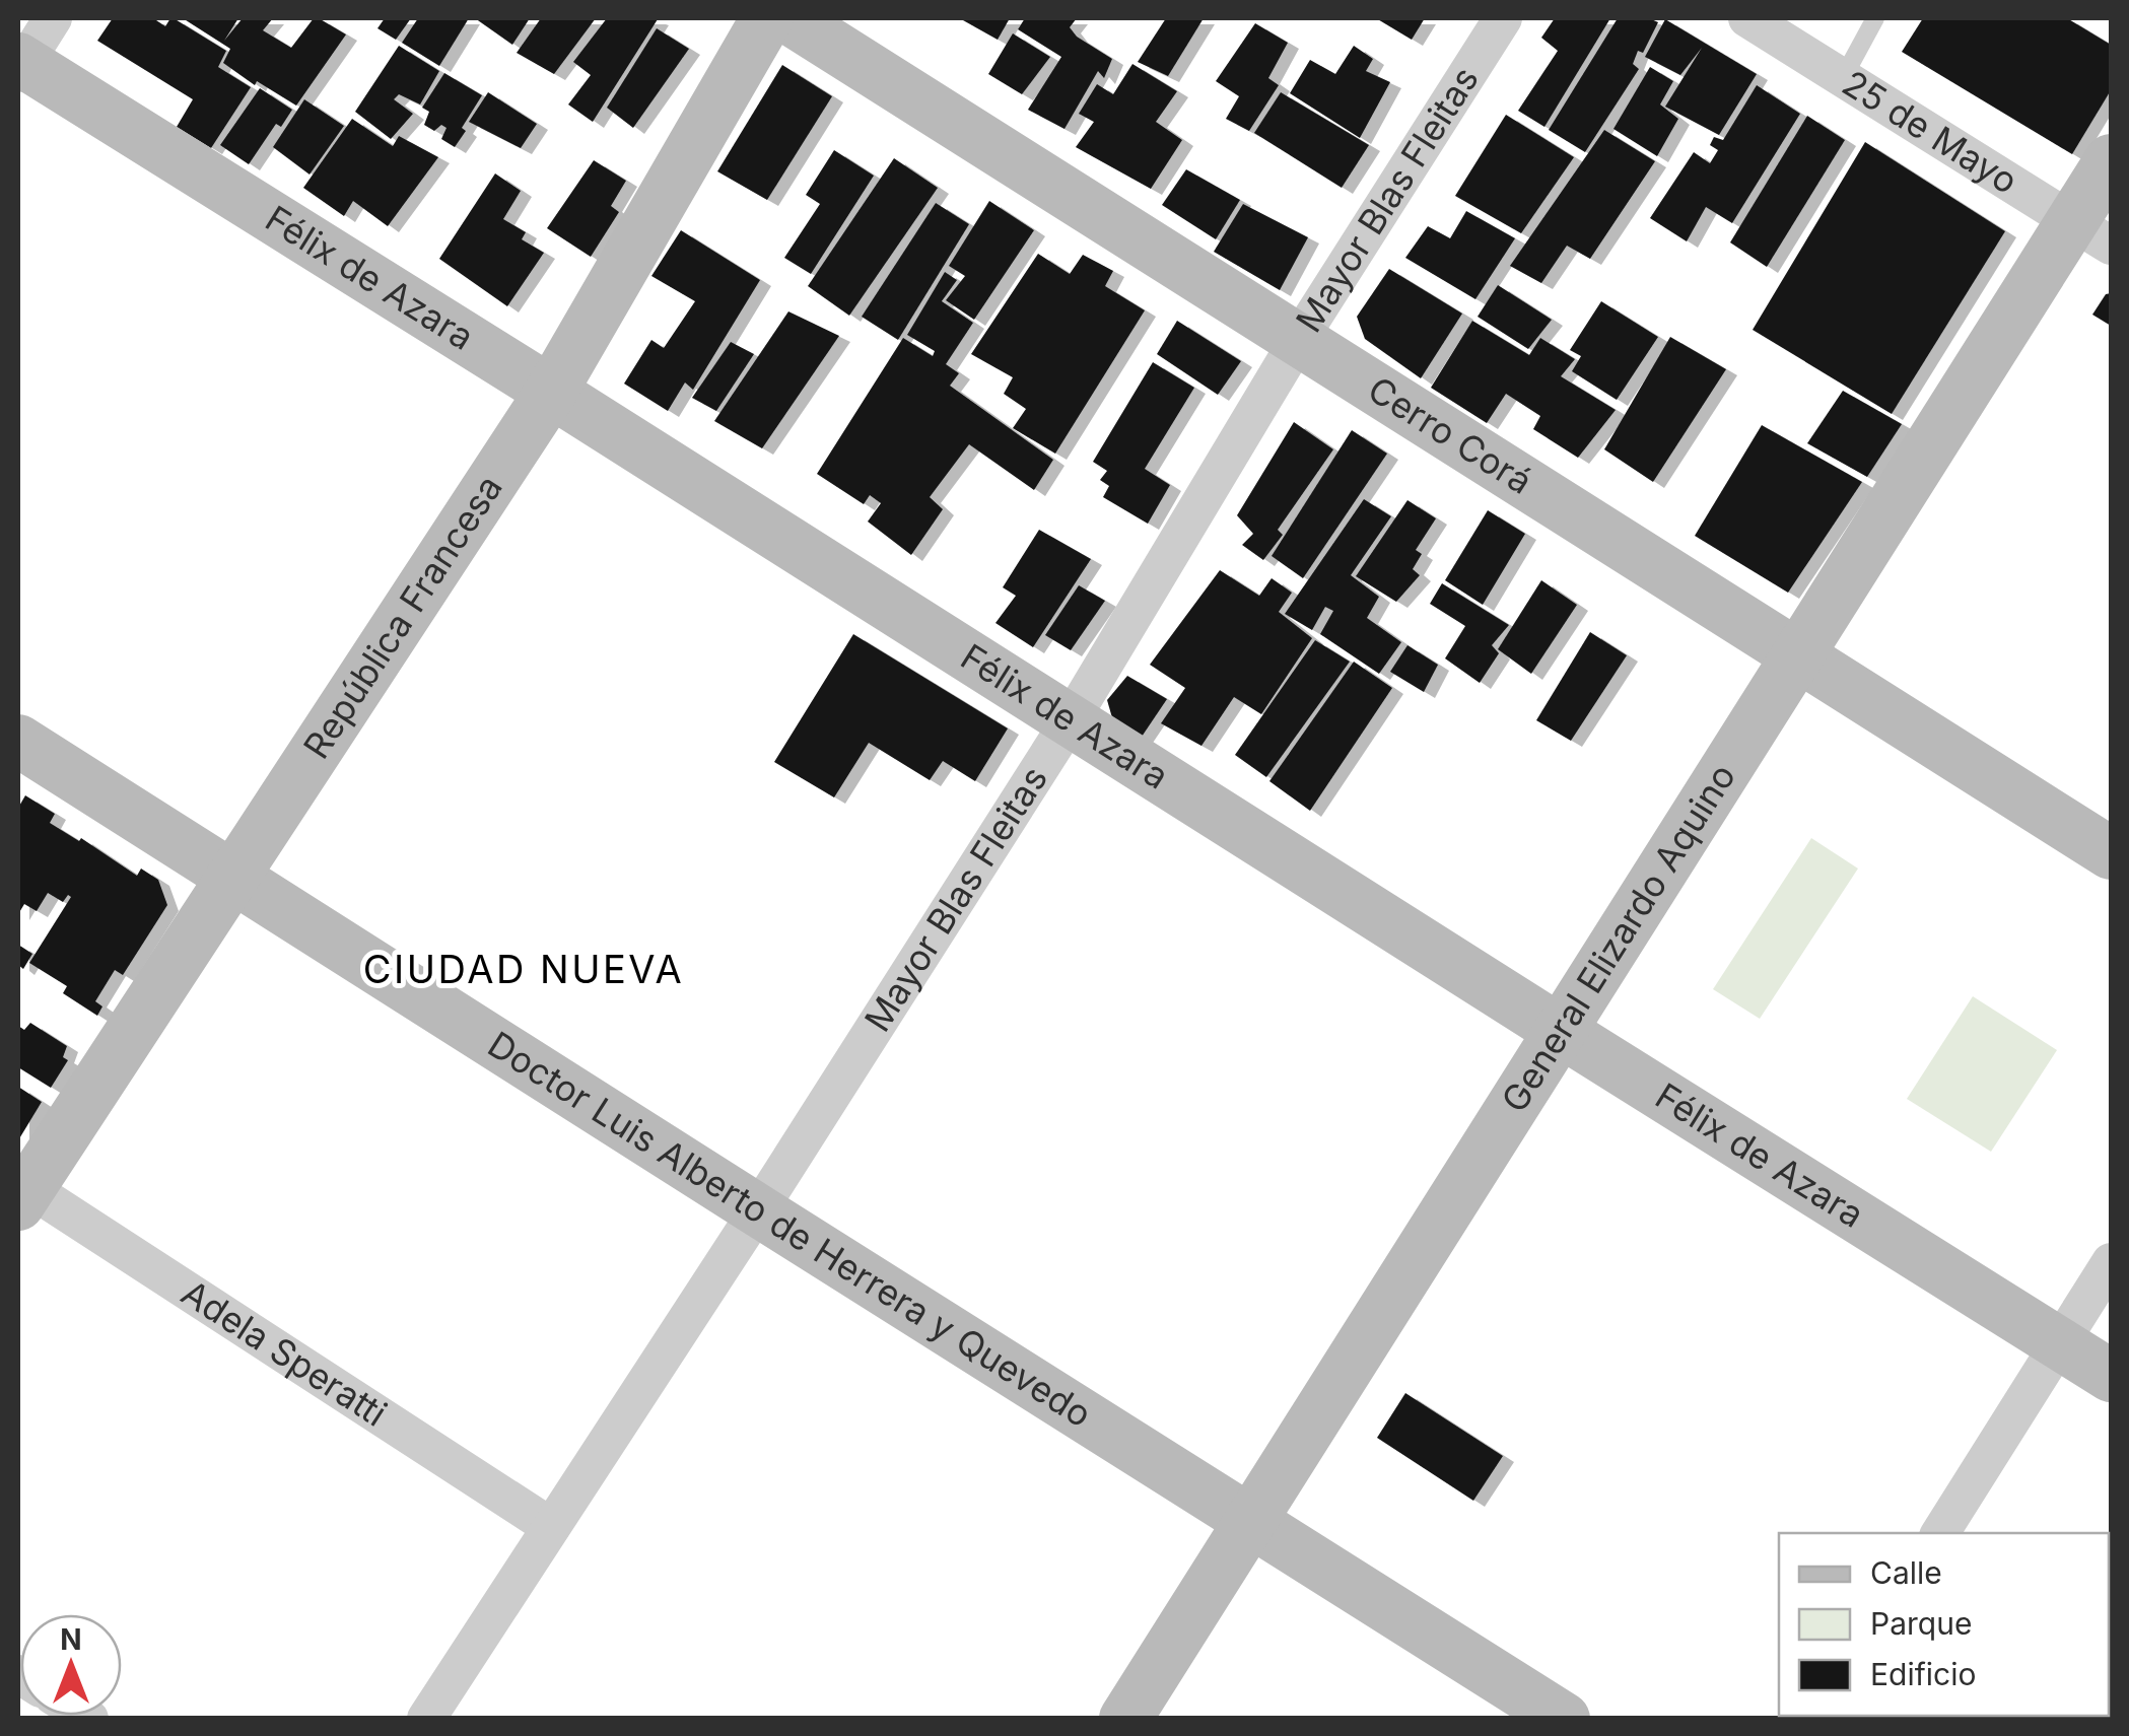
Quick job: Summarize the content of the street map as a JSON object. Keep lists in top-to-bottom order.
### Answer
{
  "streets": {
    "street": [
      "25 de Mayo",
      "Mayor Blas Fleitas",
      "Félix de Azara",
      "Cerro Corá",
      "República Francesa",
      "General Elizardo Aquino",
      "Doctor Luis Alberto de Herrera y Quevedo",
      "Adela Speratti"
    ]
  },
  "crossings": [
    ["25 de Mayo", "General Elizardo Aquino"],
    ["Mayor Blas Fleitas", "Félix de Azara"],
    ["Mayor Blas Fleitas", "Cerro Corá"],
    ["Mayor Blas Fleitas", "Doctor Luis Alberto de Herrera y Quevedo"],
    ["Mayor Blas Fleitas", "Adela Speratti"],
    ["Félix de Azara", "República Francesa"],
    ["Félix de Azara", "General Elizardo Aquino"],
    ["Cerro Corá", "General Elizardo Aquino"],
    ["República Francesa", "Doctor Luis Alberto de Herrera y Quevedo"],
    ["República Francesa", "Adela Speratti"],
    ["General Elizardo Aquino", "Doctor Luis Alberto de Herrera y Quevedo"]
  ],
  "districts": ["CIUDAD NUEVA"],
  "legend": ["Calle", "Parque", "Edificio"],
  "north": "top"
}
